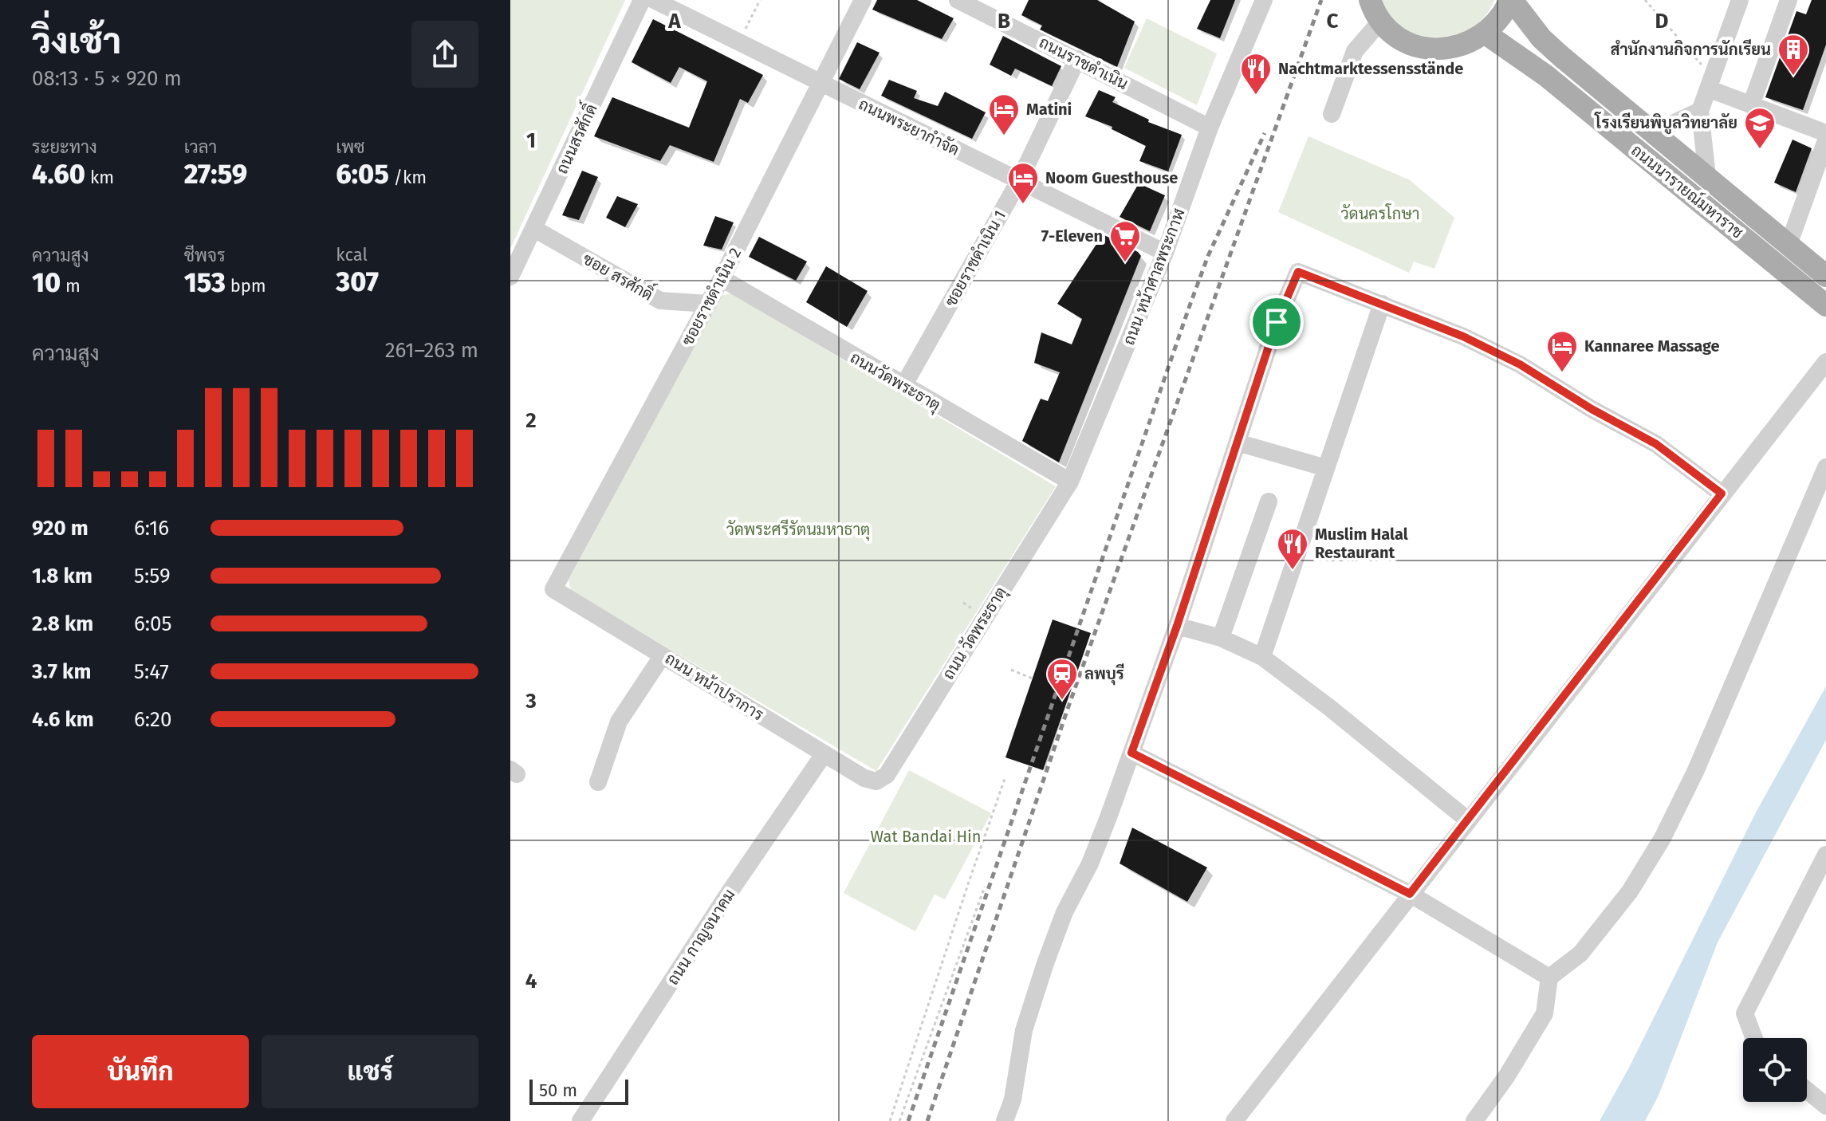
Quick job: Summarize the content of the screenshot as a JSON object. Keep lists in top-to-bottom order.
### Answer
{
  "streets": {
    "main road": ["ถนนนารายณ์มหาราช"],
    "street": [
      "ถนนราชดำเนิน",
      "ถนนพระยากำจัด",
      "ถนนสรศักดิ์",
      "ซอยราชดำเนิน 1",
      "ซอย สรศักดิ์",
      "ถนน หน้าศาลพระกาฬ",
      "ซอยราชดำเนิน 2",
      "ถนนวัดพระธาตุ",
      "ถนน วัดพระธาตุ",
      "ถนน หน้าปราการ",
      "ถนน กาญจนาคม"
    ]
  },
  "crossings": [
    ["ถนนราชดำเนิน", "ซอยราชดำเนิน 1"],
    ["ถนนราชดำเนิน", "ถนน หน้าศาลพระกาฬ"],
    ["ถนนพระยากำจัด", "ซอยราชดำเนิน 1"],
    ["ถนนพระยากำจัด", "ถนน หน้าศาลพระกาฬ"],
    ["ถนนพระยากำจัด", "ซอยราชดำเนิน 2"],
    ["ถนนสรศักดิ์", "ซอย สรศักดิ์"],
    ["ซอยราชดำเนิน 1", "ถนนวัดพระธาตุ"],
    ["ซอย สรศักดิ์", "ซอยราชดำเนิน 2"],
    ["ถนน หน้าศาลพระกาฬ", "ถนนวัดพระธาตุ"],
    ["ถนน หน้าศาลพระกาฬ", "ถนน วัดพระธาตุ"],
    ["ซอยราชดำเนิน 2", "ถนนวัดพระธาตุ"],
    ["ซอยราชดำเนิน 2", "ถนน หน้าปราการ"],
    ["ถนนวัดพระธาตุ", "ถนน วัดพระธาตุ"],
    ["ถนน วัดพระธาตุ", "ถนน หน้าปราการ"],
    ["ถนน หน้าปราการ", "ถนน กาญจนาคม"]
  ],
  "parks": ["วัดนครโกษา", "วัดพระศรีรัตนมหาธาตุ", "Wat Bandai Hin"],
  "places": {
    "building": ["สำนักงานกิจการนักเรียน"],
    "restaurant": ["Nachtmarktessensstände", "Muslim Halal Restaurant"],
    "hotel": ["Matini", "Noom Guesthouse", "Kannaree Massage"],
    "school or university": ["โรงเรียนพิบูลวิทยาลัย"],
    "supermarket": ["7-Eleven"],
    "station": ["ลพบุรี"]
  },
  "scale_bar": "50 m",
  "page": {
    "heading": ["วิ่งเช้า", "08:13 · 5 × 920 m"],
    "stats": [
      ["ระยะทาง", "4.60 km"],
      ["เวลา", "27:59"],
      ["เพซ", "6:05 /km"],
      ["ความสูง", "10 m"],
      ["ชีพจร", "153 bpm"],
      ["kcal", "307"]
    ],
    "chart": ["ความสูง", "261–263 m"],
    "list": [
      {
        "name": "920 m",
        "note": "6:16"
      },
      {
        "name": "1.8 km",
        "note": "5:59"
      },
      {
        "name": "2.8 km",
        "note": "6:05"
      },
      {
        "name": "3.7 km",
        "note": "5:47"
      },
      {
        "name": "4.6 km",
        "note": "6:20"
      }
    ],
    "buttons": ["บันทึก", "แชร์"],
    "scale": "50 m"
  },
  "grid": {
    "columns": [
      "A",
      "B",
      "C",
      "D"
    ],
    "rows": [
      "1",
      "2",
      "3",
      "4"
    ]
  }
}
